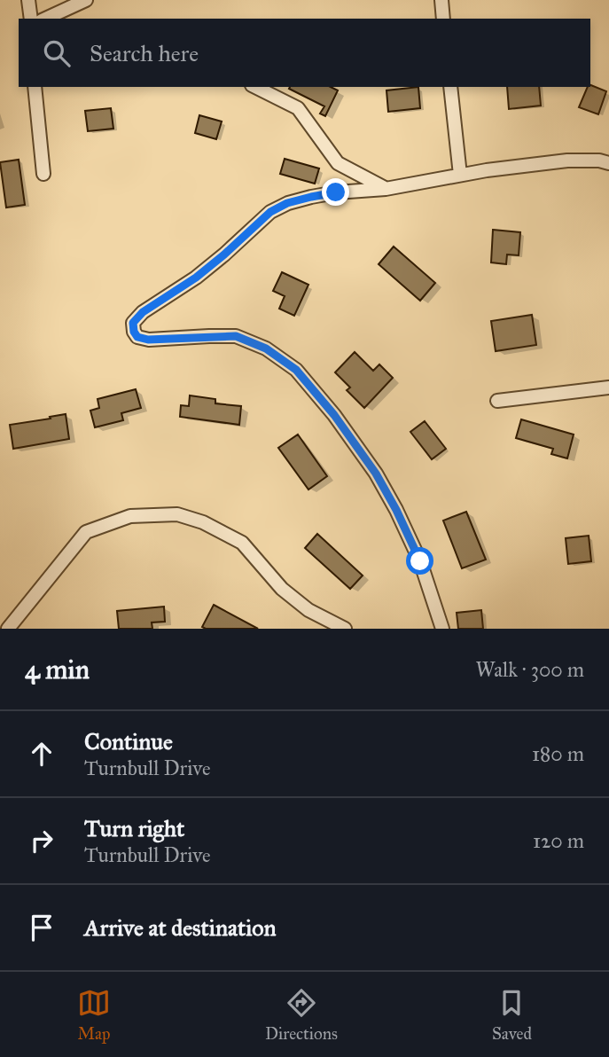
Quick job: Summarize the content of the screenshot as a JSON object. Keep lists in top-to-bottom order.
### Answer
{
  "page": {
    "search": "Search here",
    "heading": ["4 min", "Walk · 300 m"],
    "list": [
      ["Continue", "Turnbull Drive", "180 m"],
      ["Turn right", "Turnbull Drive", "120 m"],
      "Arrive at destination"
    ],
    "nav": ["Map", "Directions", "Saved"]
  }
}
